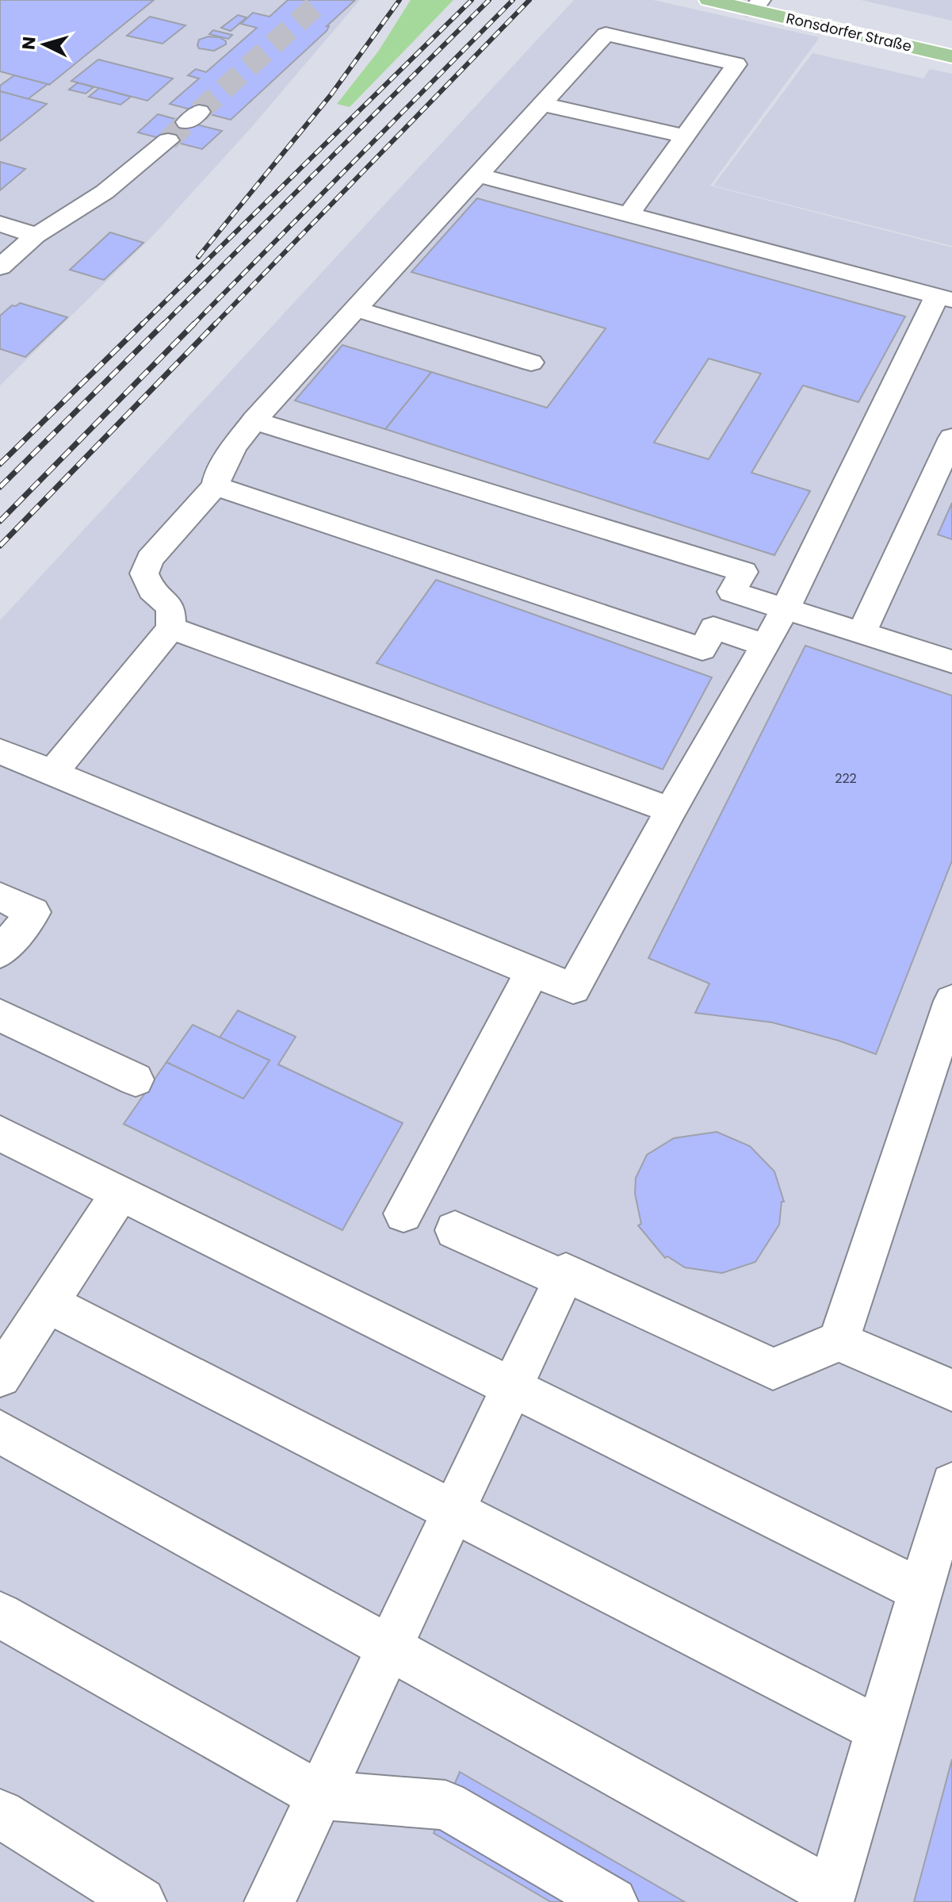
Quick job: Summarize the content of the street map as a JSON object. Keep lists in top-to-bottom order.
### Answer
{
  "streets": {
    "main road": ["Ronsdorfer Straße"]
  },
  "house_numbers": ["222"],
  "north": "left"
}
